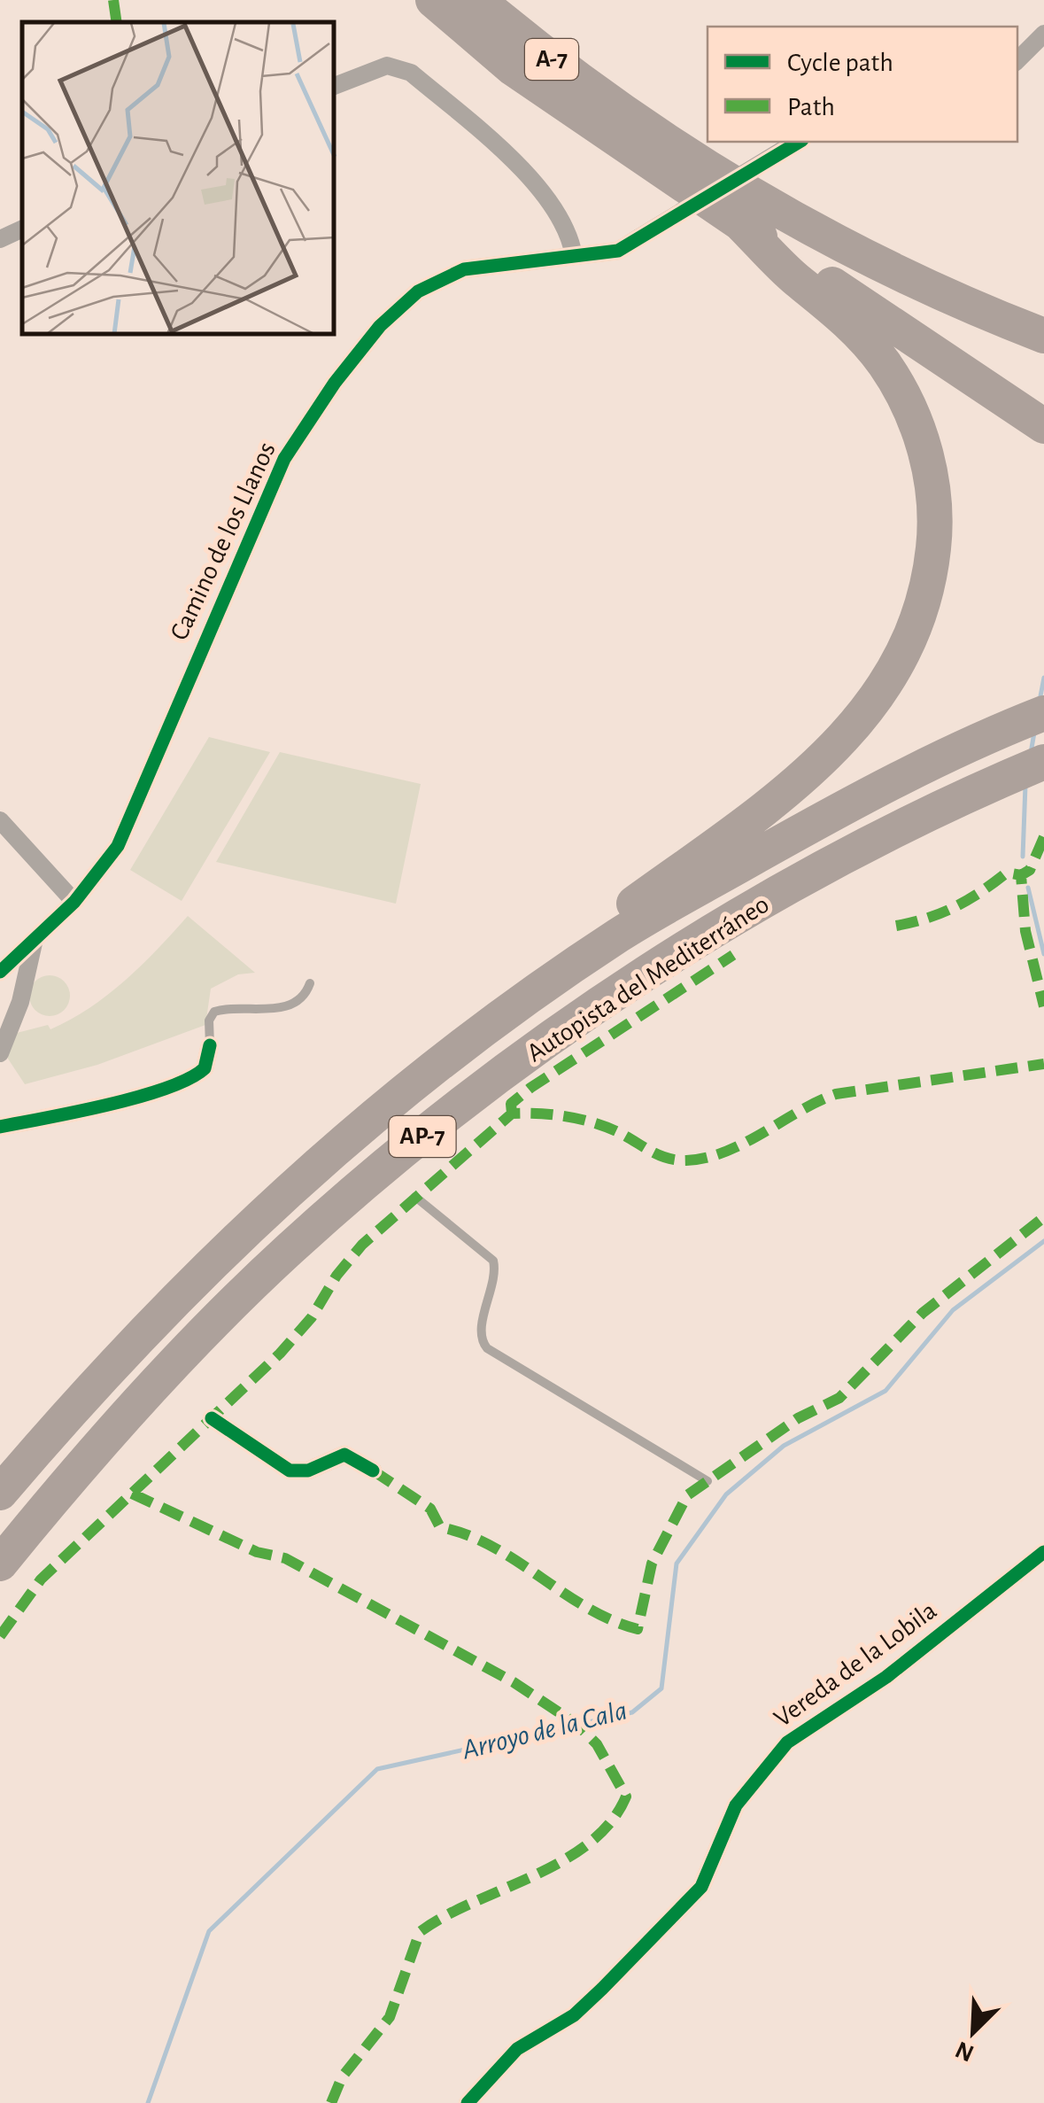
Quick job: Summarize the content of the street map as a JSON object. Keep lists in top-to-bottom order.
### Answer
{
  "streets": {
    "highway": ["A-7", "Autopista del Mediterráneo", "AP-7"],
    "street": ["Camino de los Llanos", "Vereda de la Lobila"]
  },
  "water": ["Arroyo de la Cala"],
  "legend": ["Cycle path", "Path"],
  "north": "bottom left"
}
